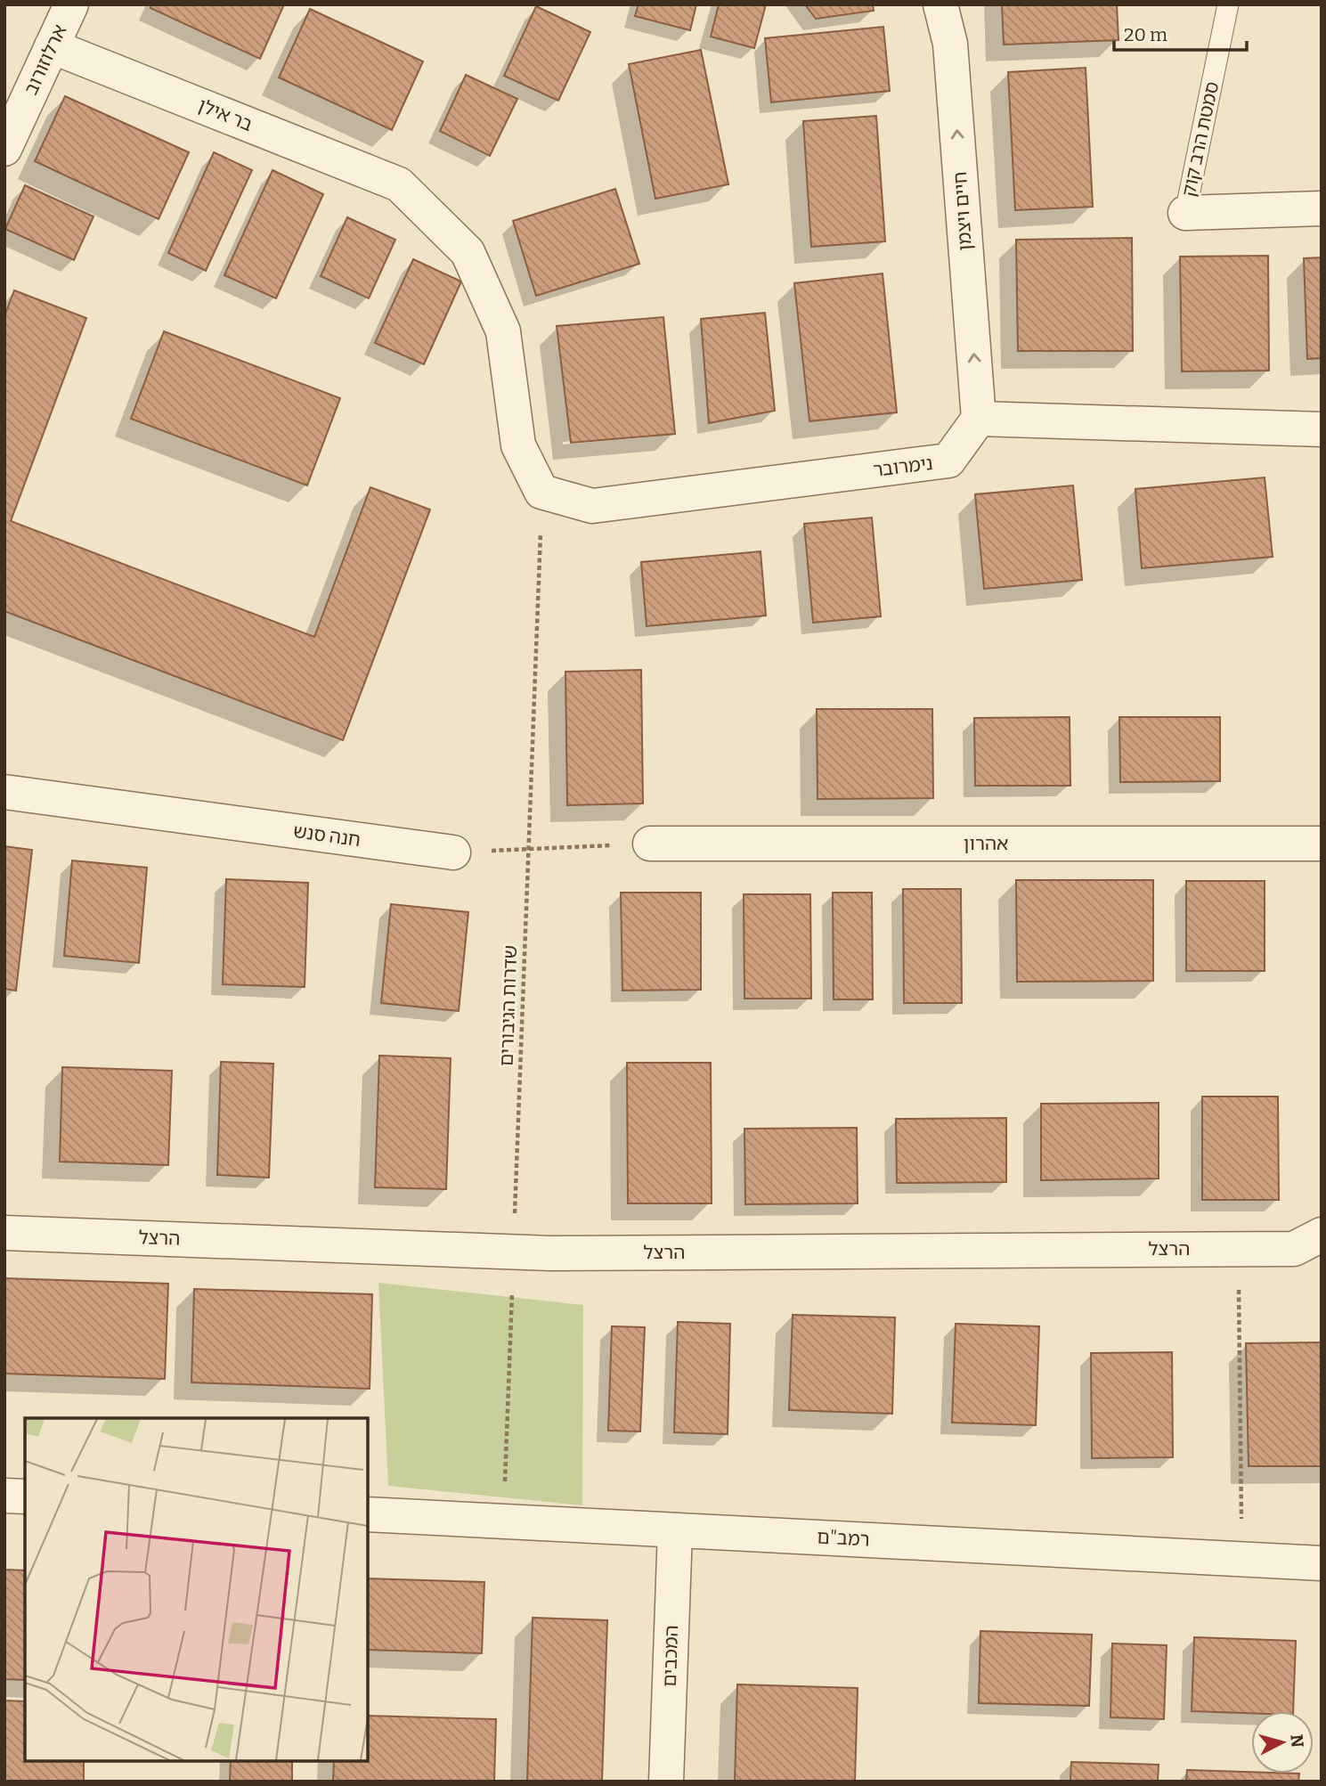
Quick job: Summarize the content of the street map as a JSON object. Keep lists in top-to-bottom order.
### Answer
{
  "streets": {
    "street": [
      "ארלוזורוב",
      "בר אילן",
      "סמטת הרב קוק",
      "חיים ויצמן",
      "נימרובר",
      "חנה סנש",
      "אהרון",
      "הרצל",
      "רמב\"ם",
      "המכבים"
    ],
    "path": ["שדרות הגיבורים"]
  },
  "crossings": [
    ["ארלוזורוב", "בר אילן"],
    ["בר אילן", "נימרובר"],
    ["בר אילן", "שדרות הגיבורים"],
    ["חיים ויצמן", "נימרובר"],
    ["נימרובר", "שדרות הגיבורים"],
    ["שדרות הגיבורים", "הרצל"],
    ["שדרות הגיבורים", "רמב\"ם"],
    ["רמב\"ם", "המכבים"]
  ],
  "one_way": ["חיים ויצמן"],
  "scale_bar": "20 m",
  "north": "right"
}
